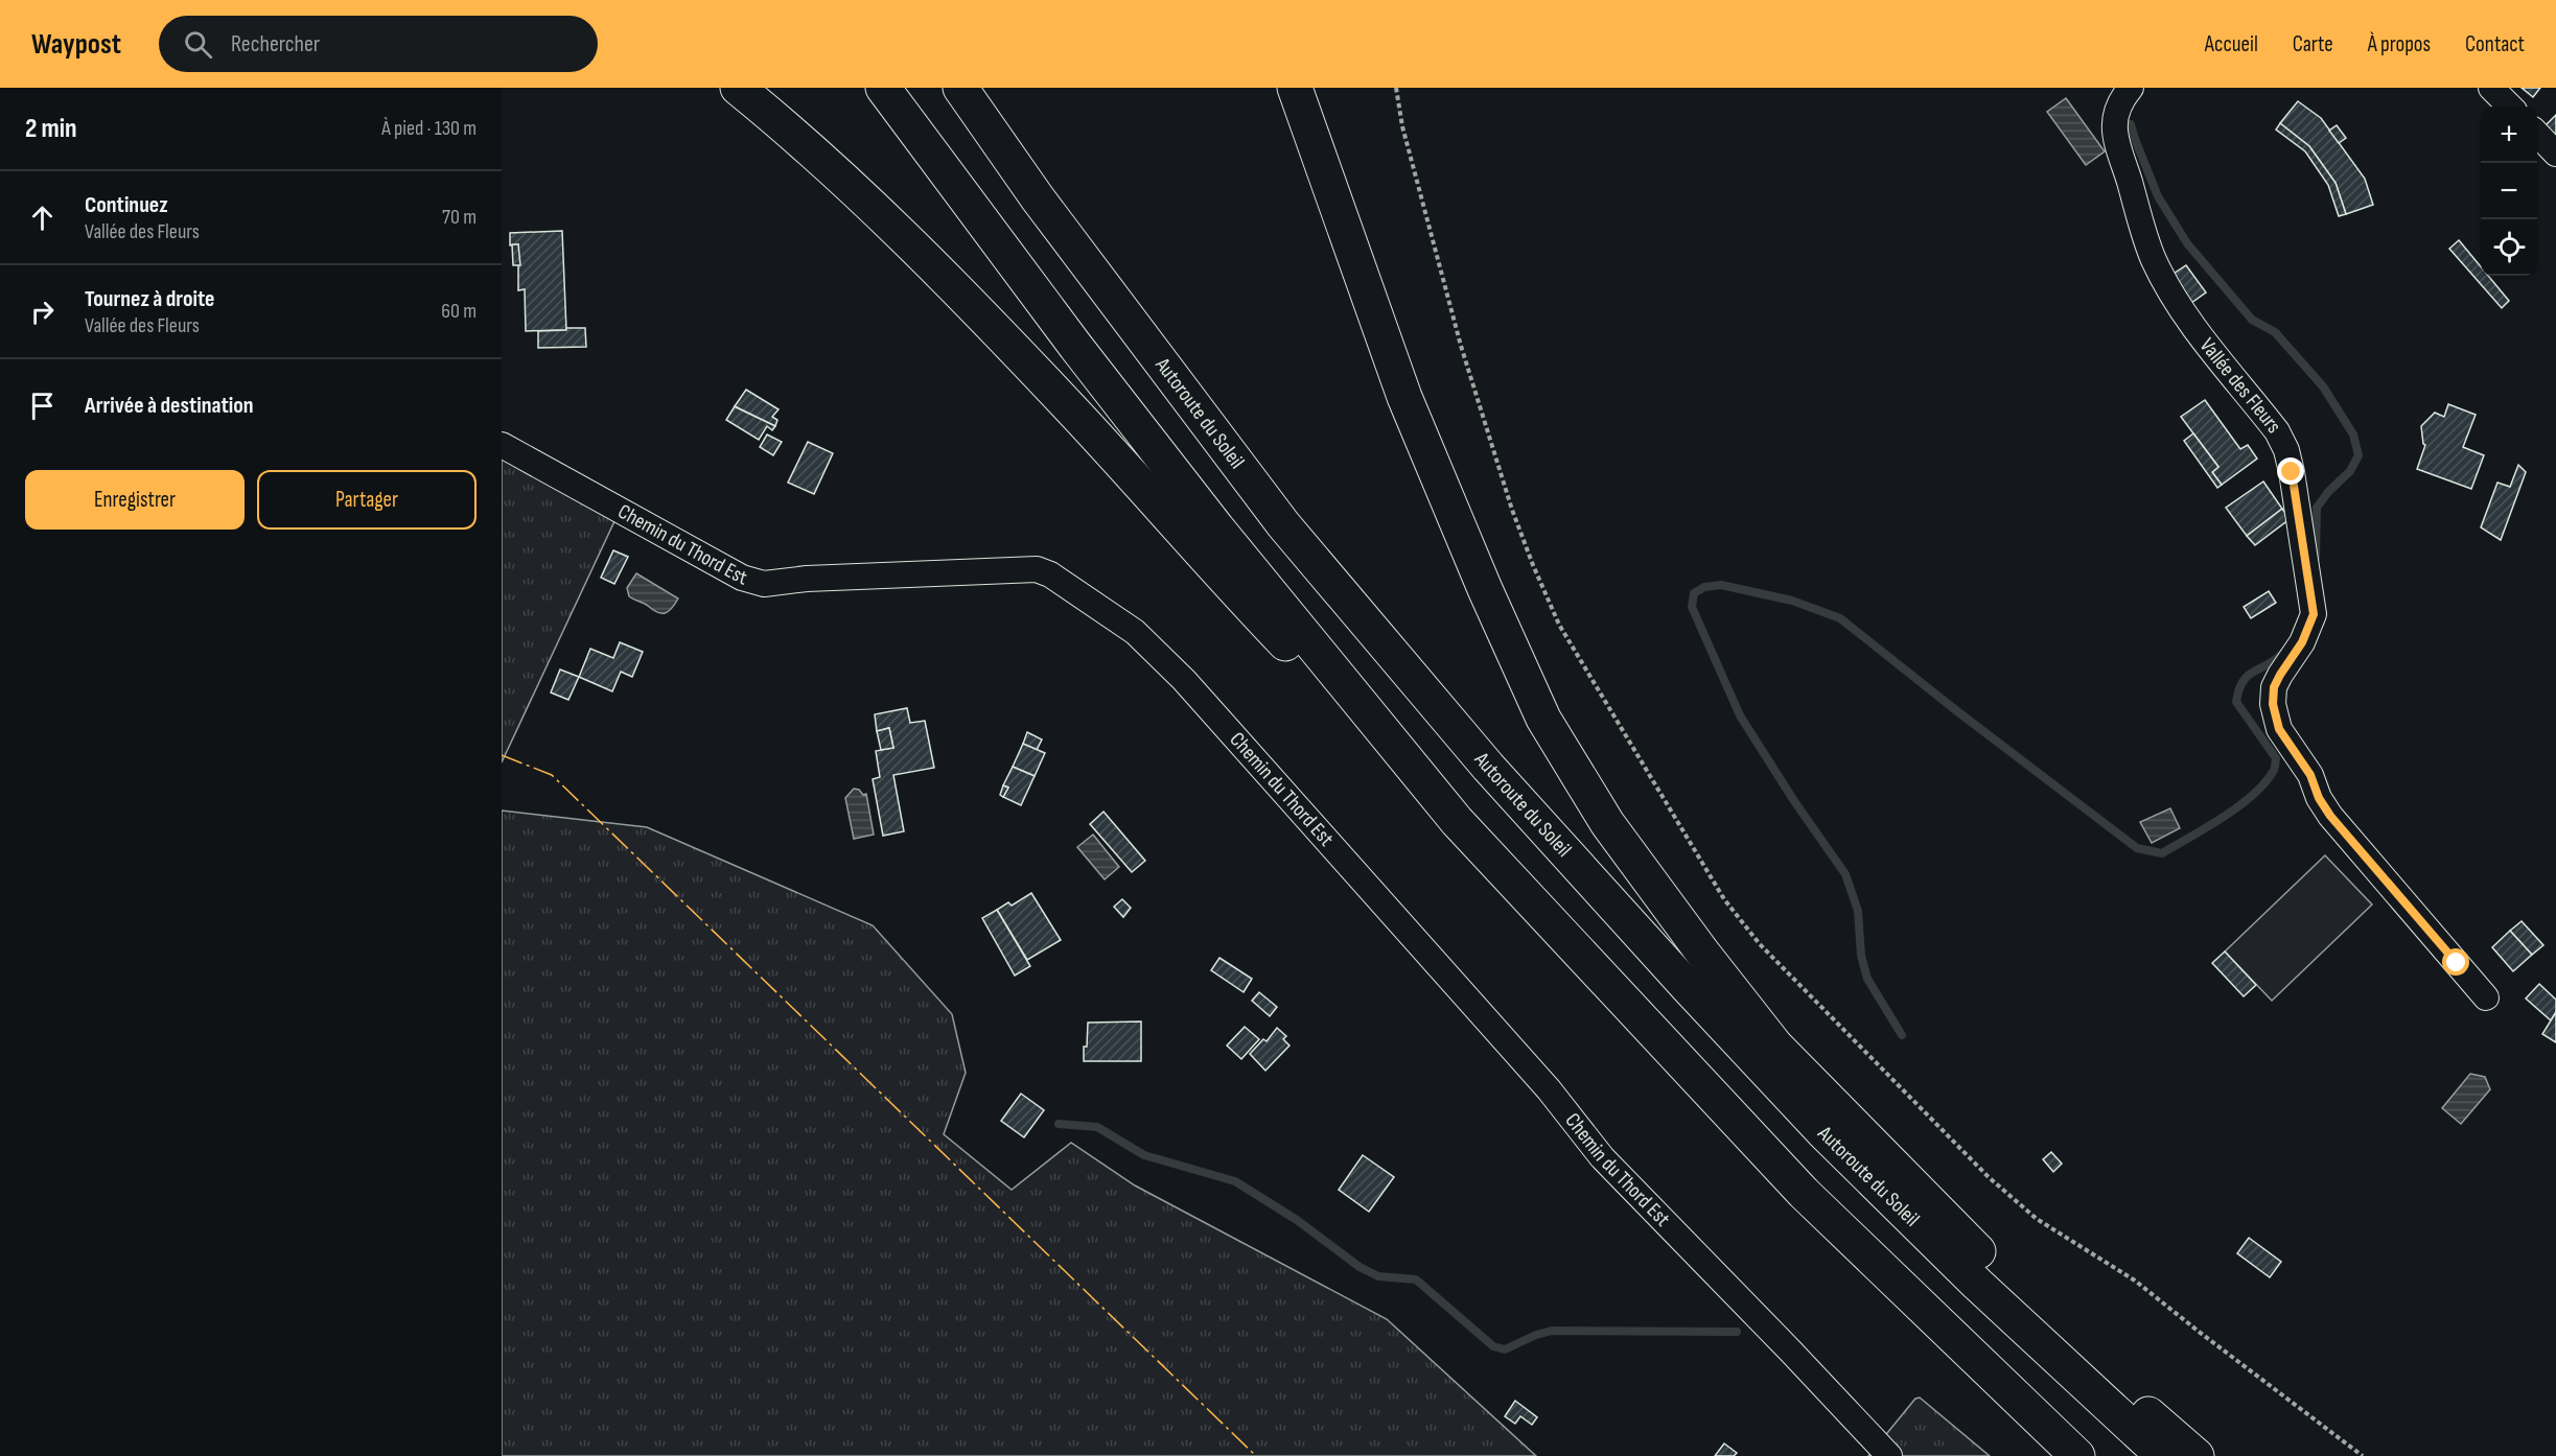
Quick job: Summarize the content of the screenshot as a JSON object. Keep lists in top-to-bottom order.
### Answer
{
  "streets": {
    "highway": ["Autoroute du Soleil"],
    "street": ["Vallée des Fleurs", "Chemin du Thord Est"]
  },
  "page": {
    "header": "Waypost",
    "search": "Rechercher",
    "nav": [
      "Accueil",
      "Carte",
      "À propos",
      "Contact"
    ],
    "heading": ["2 min", "À pied · 130 m"],
    "map_buttons": ["+", "−"],
    "list": [
      ["Continuez", "Vallée des Fleurs", "70 m"],
      ["Tournez à droite", "Vallée des Fleurs", "60 m"],
      "Arrivée à destination"
    ],
    "buttons": ["Enregistrer", "Partager"]
  }
}
